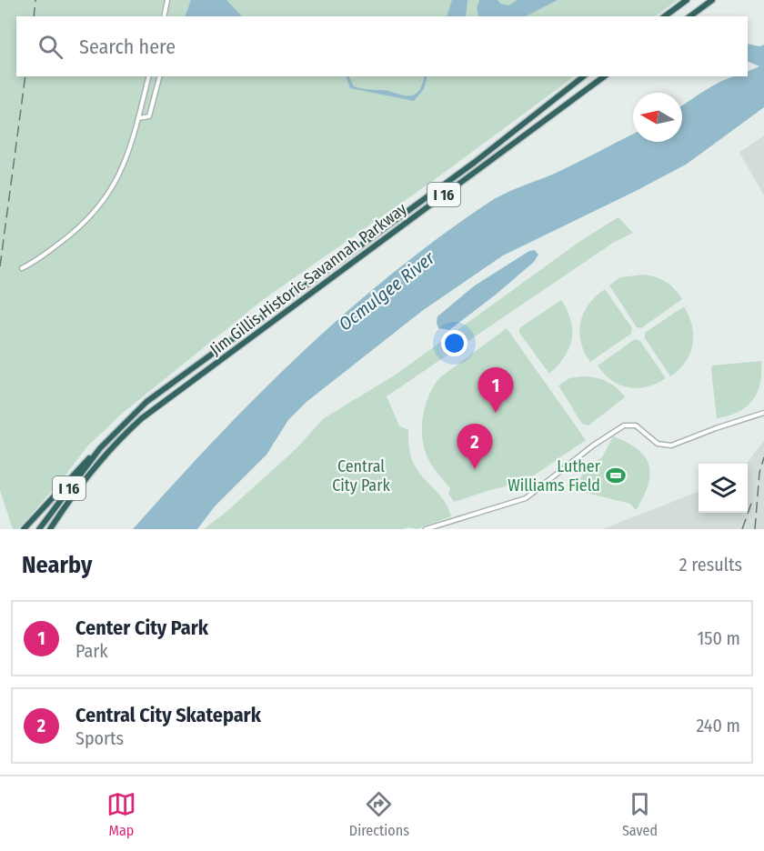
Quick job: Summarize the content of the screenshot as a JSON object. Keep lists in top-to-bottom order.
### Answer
{
  "streets": {
    "highway": ["I 16", "Jim Gillis Historic Savannah Parkway"]
  },
  "water": ["Ocmulgee River"],
  "parks": ["Central City Park"],
  "places": {
    "sports": ["Luther Williams Field"]
  },
  "north": "left",
  "page": {
    "search": "Search here",
    "pins": ["1", "2"],
    "heading": ["Nearby", "2 results"],
    "list": [
      {
        "mark": "1",
        "name": "Center City Park",
        "note": "Park",
        "value": "150 m"
      },
      {
        "mark": "2",
        "name": "Central City Skatepark",
        "note": "Sports",
        "value": "240 m"
      }
    ],
    "nav": ["Map", "Directions", "Saved"]
  }
}
